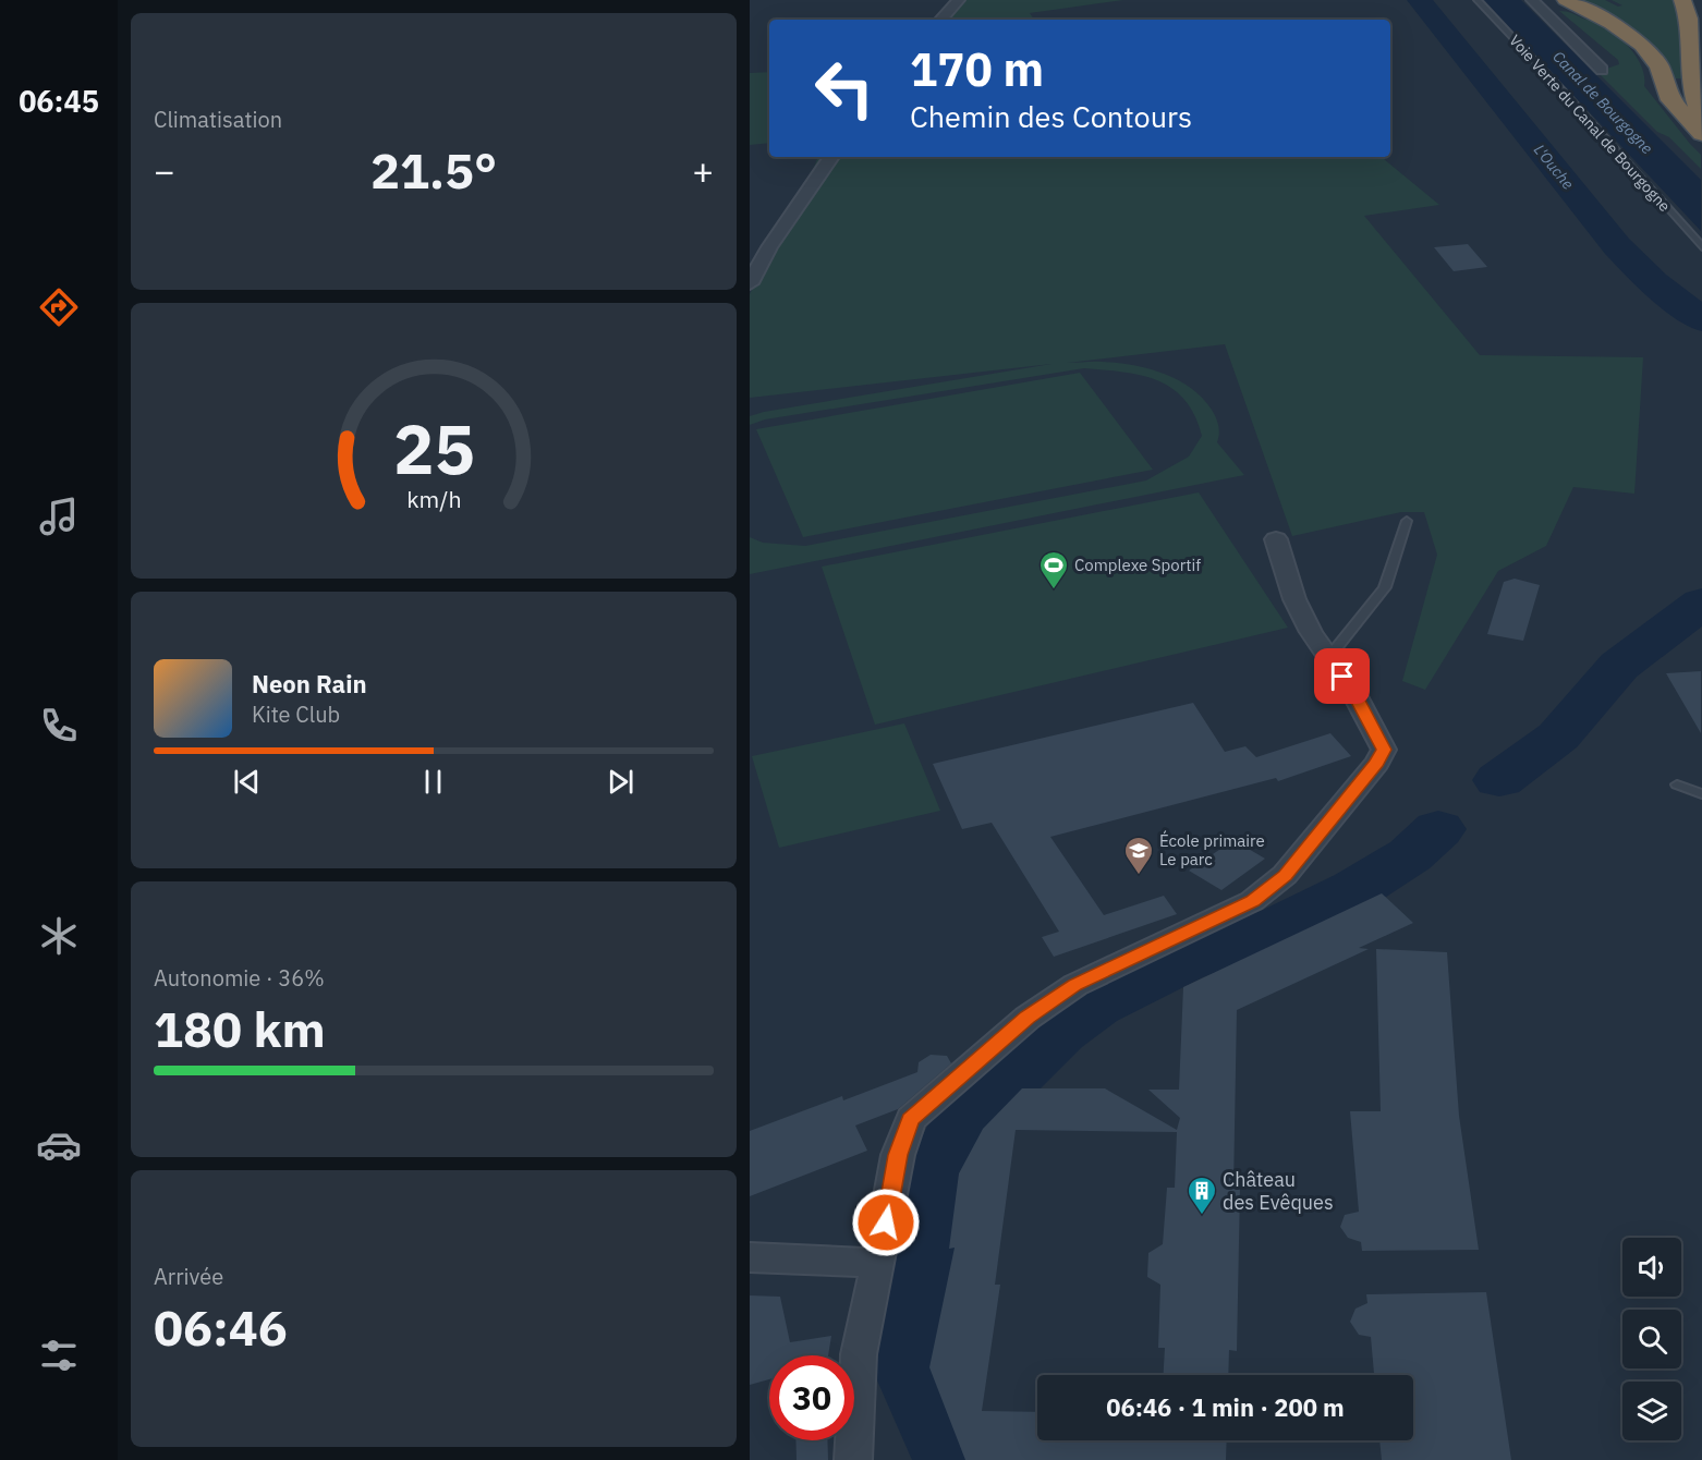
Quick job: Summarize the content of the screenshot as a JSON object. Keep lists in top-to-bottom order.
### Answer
{
  "streets": {
    "lane": ["Voie Verte du Canal de Bourgogne"]
  },
  "water": ["Canal de Bourgogne", "L'Ouche"],
  "places": {
    "sports": ["Complexe Sportif"],
    "school or university": ["École primaire Le parc"],
    "building": ["Château des Evêques"]
  },
  "page": {
    "tabs": "06:45",
    "tile": [
      "Climatisation",
      ["Autonomie · 36%", "180 km"],
      ["Arrivée", "06:46"]
    ],
    "turn": ["170 m", "Chemin des Contours"],
    "heat": ["−", "21.5°", "+"],
    "song": ["Neon Rain", "Kite Club"],
    "limit": "30",
    "trip": "06:46 · 1 min · 200 m",
    "gauge": ["25", "km/h"]
  }
}
